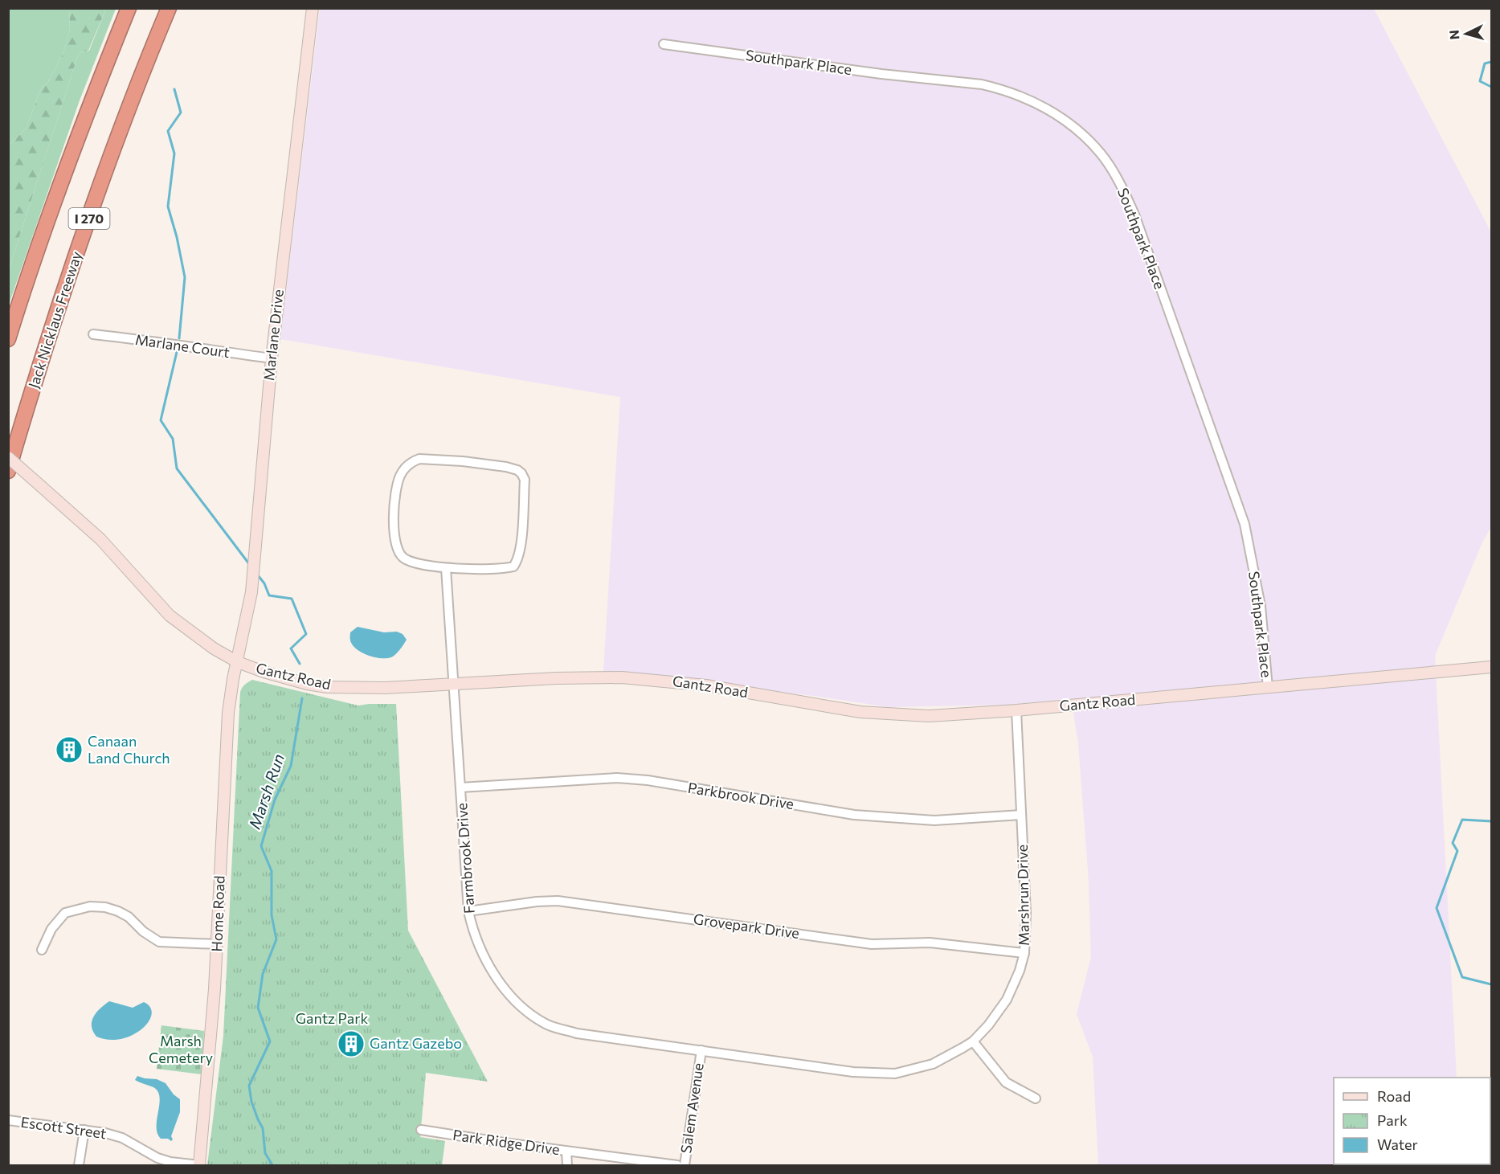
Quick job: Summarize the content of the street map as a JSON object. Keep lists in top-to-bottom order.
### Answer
{
  "streets": {
    "highway": ["I 270", "Jack Nicklaus Freeway"],
    "main road": ["Marlane Drive", "Gantz Road", "Home Road"],
    "street": [
      "Southpark Place",
      "Marlane Court",
      "Parkbrook Drive",
      "Farmbrook Drive",
      "Marshrun Drive",
      "Grovepark Drive",
      "Salem Avenue",
      "Escott Street",
      "Park Ridge Drive"
    ]
  },
  "crossings": [
    ["Southpark Place", "Gantz Road"],
    ["Marlane Drive", "Marlane Court"],
    ["Marlane Drive", "Gantz Road"],
    ["Marlane Drive", "Home Road"],
    ["Gantz Road", "Farmbrook Drive"],
    ["Gantz Road", "Marshrun Drive"],
    ["Gantz Road", "Home Road"],
    ["Parkbrook Drive", "Farmbrook Drive"],
    ["Parkbrook Drive", "Marshrun Drive"],
    ["Farmbrook Drive", "Marshrun Drive"],
    ["Farmbrook Drive", "Grovepark Drive"],
    ["Farmbrook Drive", "Salem Avenue"],
    ["Marshrun Drive", "Grovepark Drive"],
    ["Home Road", "Escott Street"]
  ],
  "water": ["Marsh Run"],
  "parks": ["Gantz Park", "Marsh Cemetery"],
  "places": {
    "building": ["Canaan Land Church", "Gantz Gazebo"]
  },
  "legend": ["Road", "Park", "Water"],
  "north": "left"
}
